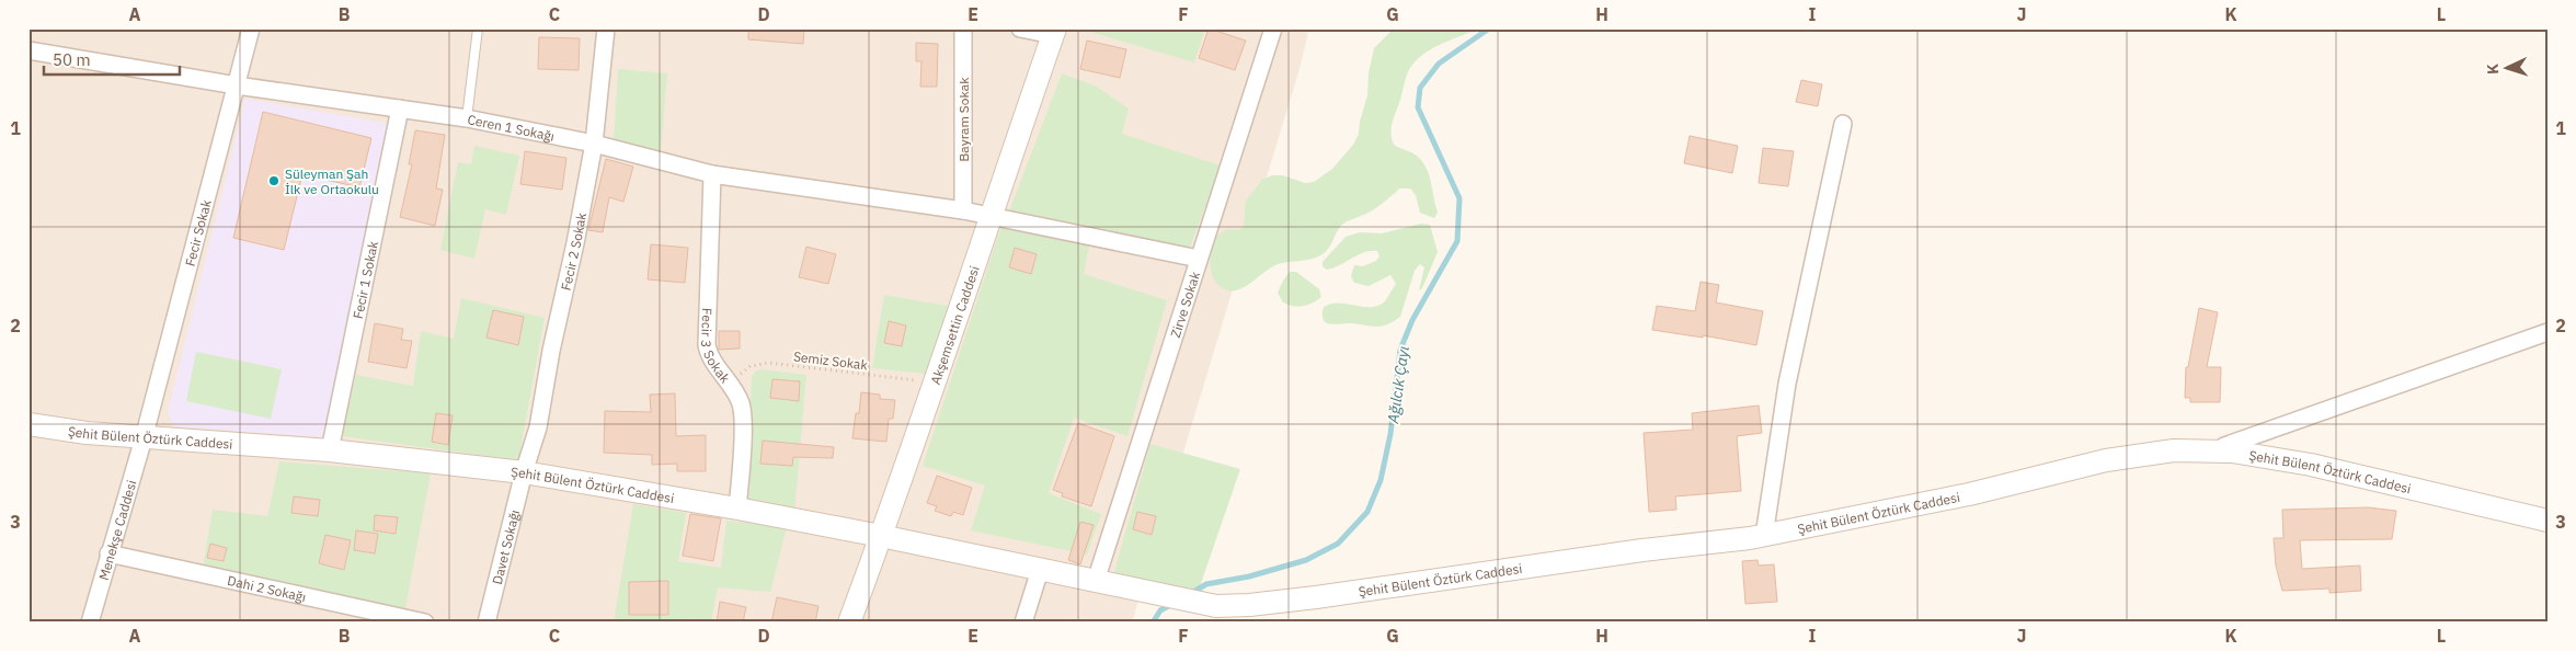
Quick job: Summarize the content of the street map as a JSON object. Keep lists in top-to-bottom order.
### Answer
{
  "streets": {
    "street": [
      "Bayram Sokak",
      "Ceren 1 Sokağı",
      "Fecir Sokak",
      "Fecir 2 Sokak",
      "Fecir 1 Sokak",
      "Zirve Sokak",
      "Akşemsettin Caddesi",
      "Fecir 3 Sokak",
      "Şehit Bülent Öztürk Caddesi",
      "Menekşe Caddesi",
      "Davet Sokağı",
      "Dahi 2 Sokağı"
    ],
    "path": ["Semiz Sokak"]
  },
  "crossings": [
    ["Bayram Sokak", "Ceren 1 Sokağı"],
    ["Ceren 1 Sokağı", "Fecir Sokak"],
    ["Ceren 1 Sokağı", "Fecir 2 Sokak"],
    ["Ceren 1 Sokağı", "Fecir 1 Sokak"],
    ["Ceren 1 Sokağı", "Zirve Sokak"],
    ["Ceren 1 Sokağı", "Akşemsettin Caddesi"],
    ["Ceren 1 Sokağı", "Fecir 3 Sokak"],
    ["Fecir Sokak", "Şehit Bülent Öztürk Caddesi"],
    ["Fecir Sokak", "Menekşe Caddesi"],
    ["Fecir 2 Sokak", "Şehit Bülent Öztürk Caddesi"],
    ["Fecir 2 Sokak", "Davet Sokağı"],
    ["Fecir 1 Sokak", "Şehit Bülent Öztürk Caddesi"],
    ["Zirve Sokak", "Şehit Bülent Öztürk Caddesi"],
    ["Akşemsettin Caddesi", "Semiz Sokak"],
    ["Akşemsettin Caddesi", "Şehit Bülent Öztürk Caddesi"],
    ["Fecir 3 Sokak", "Semiz Sokak"],
    ["Fecir 3 Sokak", "Şehit Bülent Öztürk Caddesi"],
    ["Şehit Bülent Öztürk Caddesi", "Menekşe Caddesi"],
    ["Şehit Bülent Öztürk Caddesi", "Davet Sokağı"],
    ["Menekşe Caddesi", "Dahi 2 Sokağı"]
  ],
  "water": ["Ağılcık Çayı"],
  "places": ["Süleyman Şah İlk ve Ortaokulu"],
  "scale_bar": "50 m",
  "north": "left",
  "grid": {
    "columns": [
      "A",
      "B",
      "C",
      "D",
      "E",
      "F",
      "G",
      "H",
      "I",
      "J",
      "K",
      "L"
    ],
    "rows": ["1", "2", "3"]
  }
}
